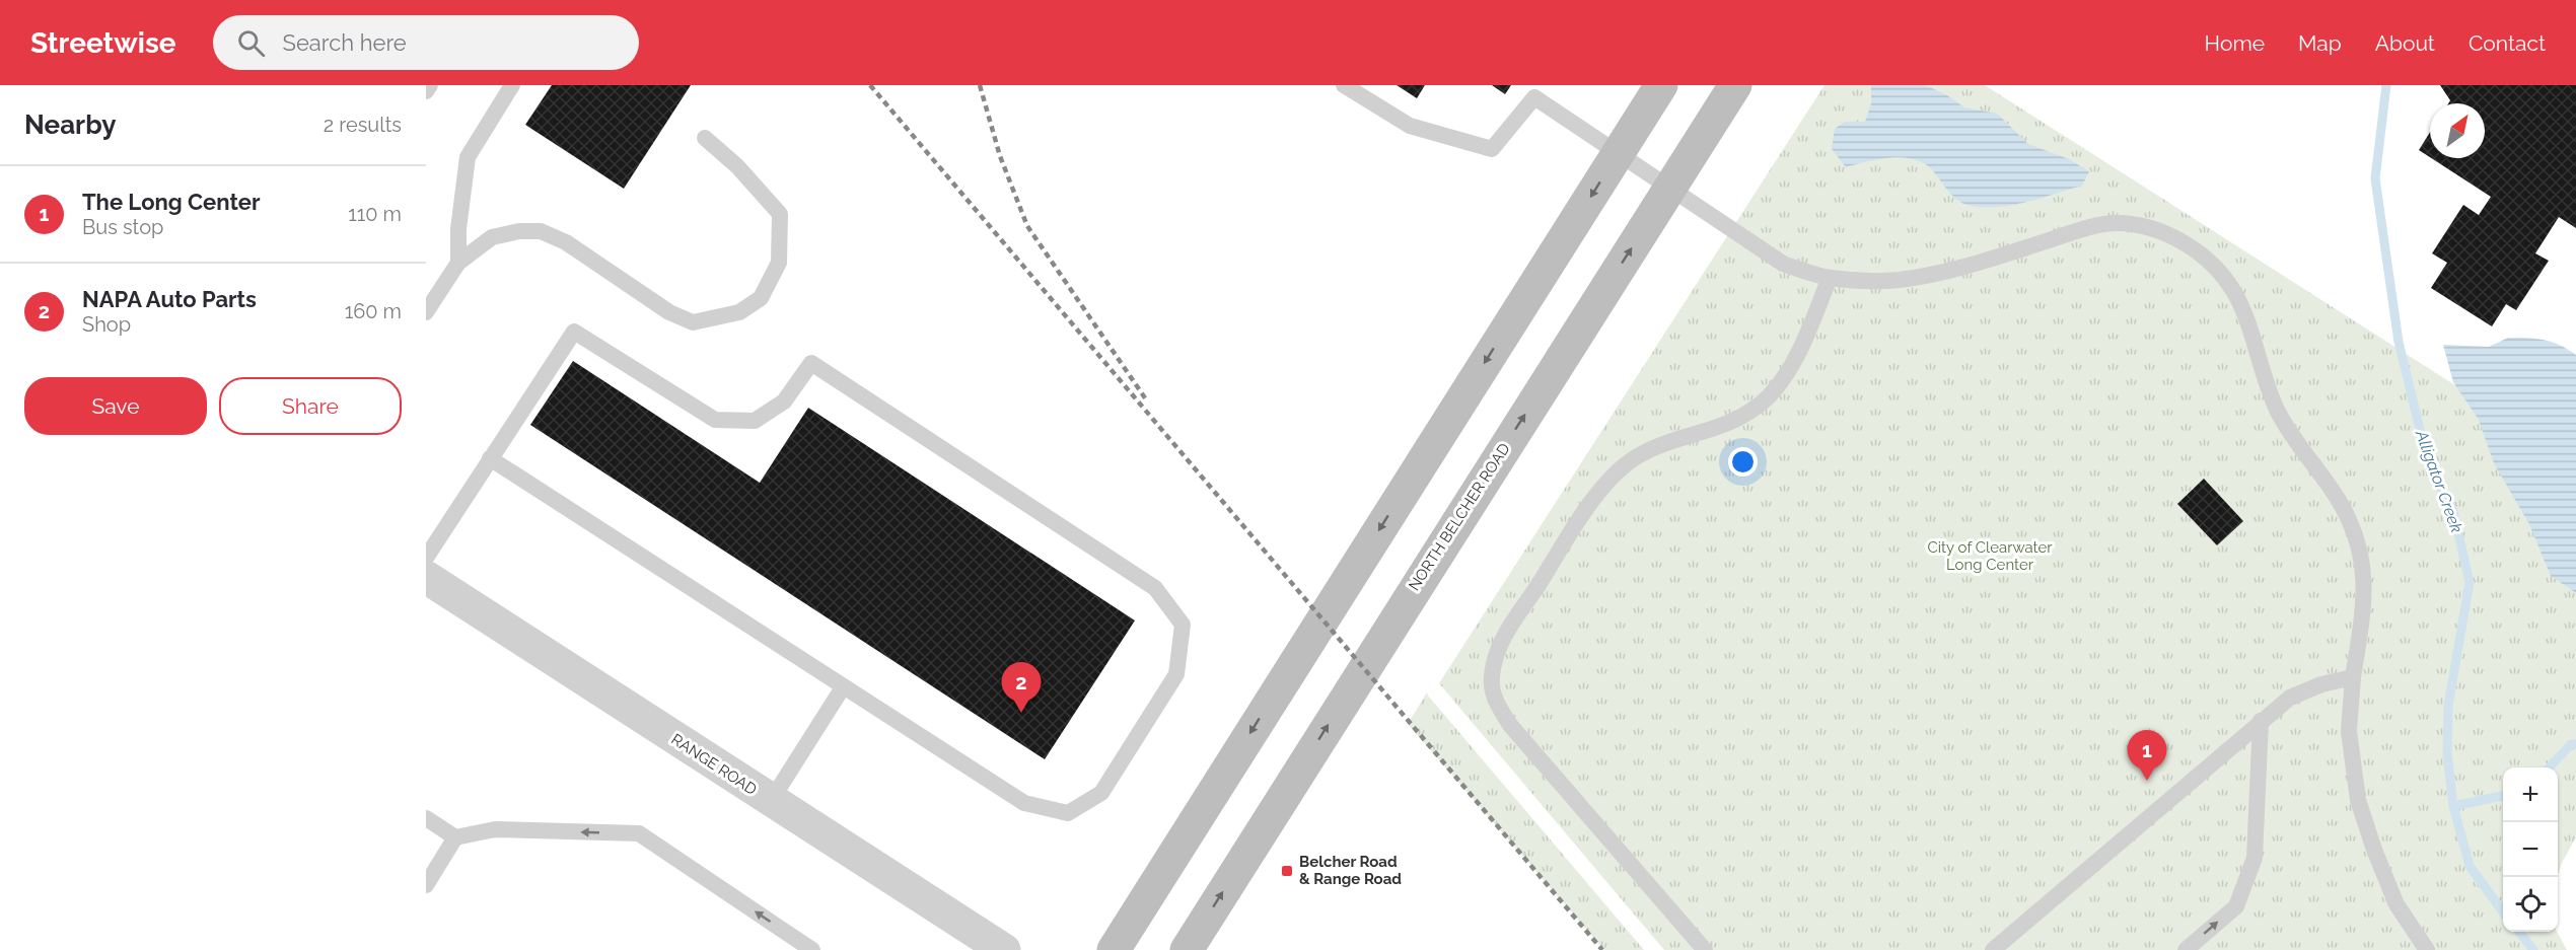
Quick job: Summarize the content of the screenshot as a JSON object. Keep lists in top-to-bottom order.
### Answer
{
  "streets": {
    "main road": ["NORTH BELCHER ROAD"],
    "street": ["RANGE ROAD"]
  },
  "water": ["Alligator Creek"],
  "parks": ["City of Clearwater Long Center"],
  "places": {
    "transit": ["Belcher Road & Range Road"]
  },
  "north": "top right",
  "page": {
    "header": "Streetwise",
    "search": "Search here",
    "nav": [
      "Home",
      "Map",
      "About",
      "Contact"
    ],
    "heading": ["Nearby", "2 results"],
    "list": [
      {
        "mark": "1",
        "name": "The Long Center",
        "note": "Bus stop",
        "value": "110 m"
      },
      {
        "mark": "2",
        "name": "NAPA Auto Parts",
        "note": "Shop",
        "value": "160 m"
      }
    ],
    "buttons": ["Save", "Share"],
    "pins": ["2", "1"],
    "map_buttons": ["+", "−"]
  }
}
